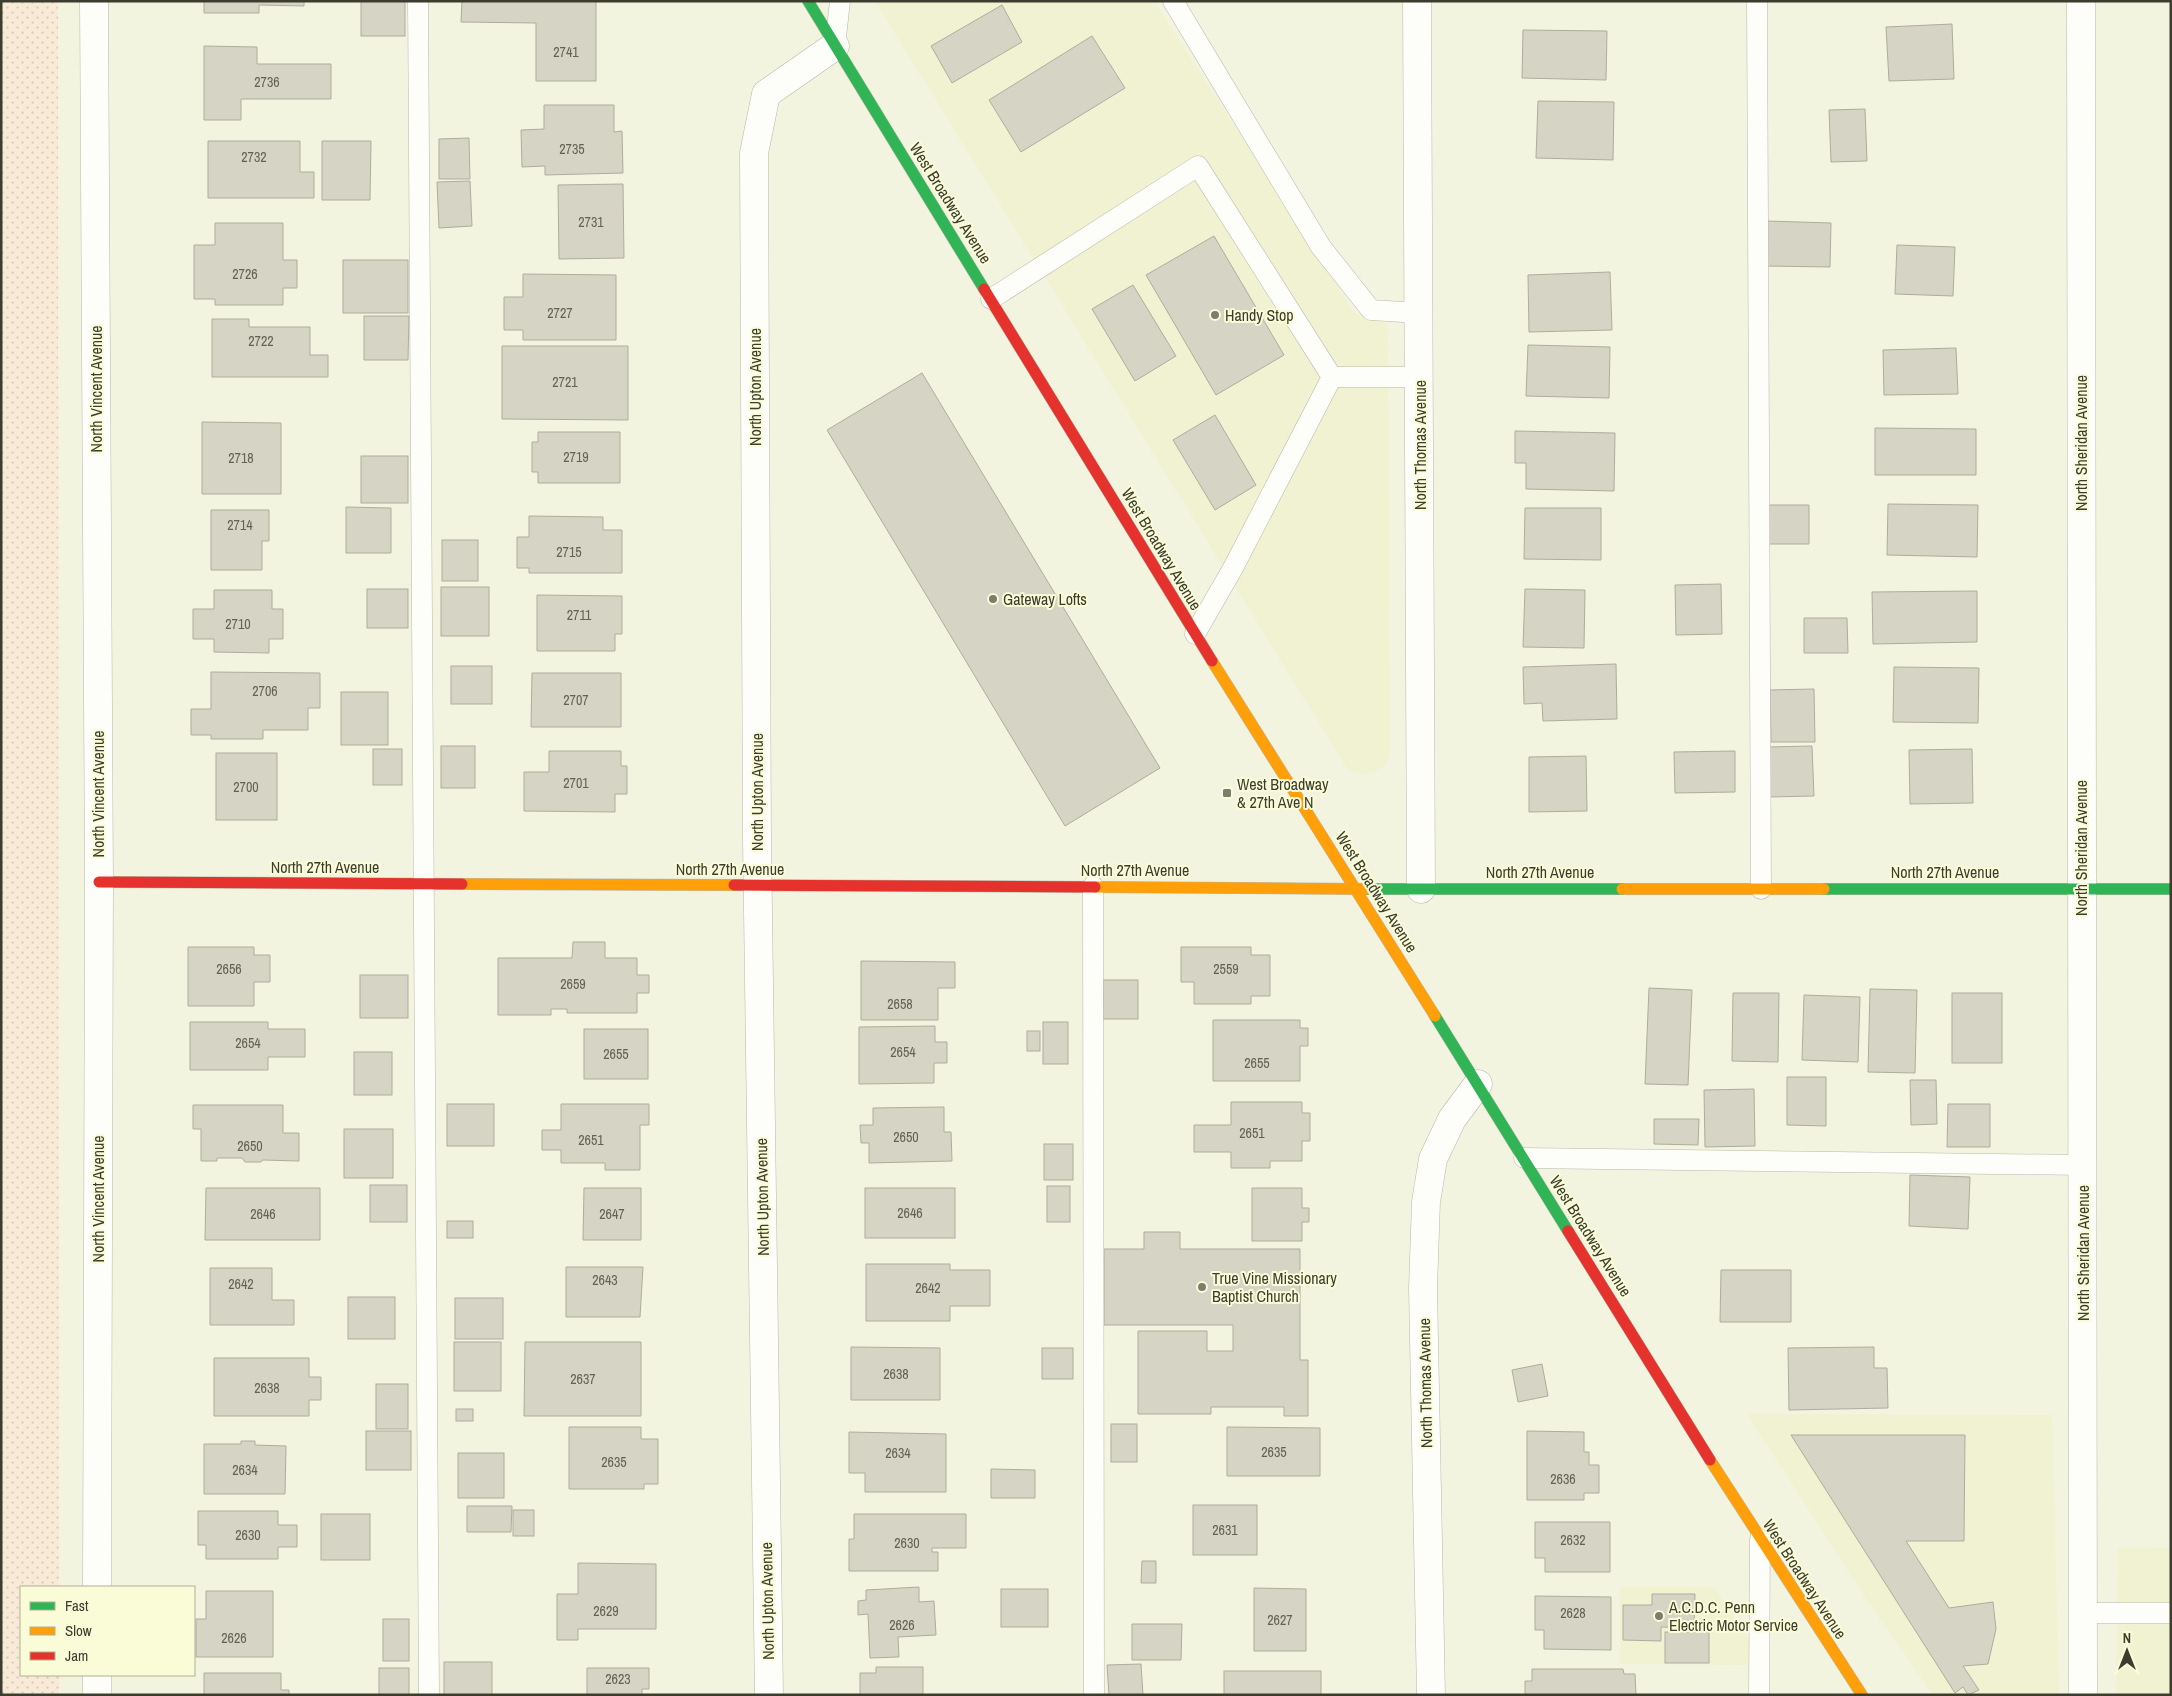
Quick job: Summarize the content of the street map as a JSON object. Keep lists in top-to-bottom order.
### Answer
{
  "streets": {
    "street": [
      "West Broadway Avenue",
      "North Upton Avenue",
      "North Vincent Avenue",
      "North Sheridan Avenue",
      "North Thomas Avenue",
      "North 27th Avenue"
    ]
  },
  "crossings": [
    ["West Broadway Avenue", "North Upton Avenue"],
    ["West Broadway Avenue", "North Thomas Avenue"],
    ["West Broadway Avenue", "North 27th Avenue"],
    ["North Upton Avenue", "North 27th Avenue"],
    ["North Vincent Avenue", "North 27th Avenue"],
    ["North Sheridan Avenue", "North 27th Avenue"],
    ["North Thomas Avenue", "North 27th Avenue"]
  ],
  "places": {
    "other": [
      "Handy Stop",
      "Gateway Lofts",
      "True Vine Missionary Baptist Church",
      "A.C.D.C. Penn Electric Motor Service"
    ],
    "transit": ["West Broadway & 27th Ave N"]
  },
  "house_numbers": [
    "2741",
    "2736",
    "2735",
    "2732",
    "2731",
    "2726",
    "2727",
    "2722",
    "2721",
    "2719",
    "2718",
    "2714",
    "2715",
    "2711",
    "2710",
    "2706",
    "2707",
    "2701",
    "2700",
    "2656",
    "2559",
    "2659",
    "2658",
    "2654",
    "2654",
    "2655",
    "2655",
    "2651",
    "2650",
    "2651",
    "2650",
    "2646",
    "2646",
    "2647",
    "2643",
    "2642",
    "2642",
    "2638",
    "2637",
    "2638",
    "2635",
    "2634",
    "2635",
    "2634",
    "2636",
    "2631",
    "2630",
    "2632",
    "2630",
    "2629",
    "2628",
    "2627",
    "2626",
    "2626",
    "2623"
  ],
  "legend": ["Fast", "Slow", "Jam"],
  "north": "top"
}
